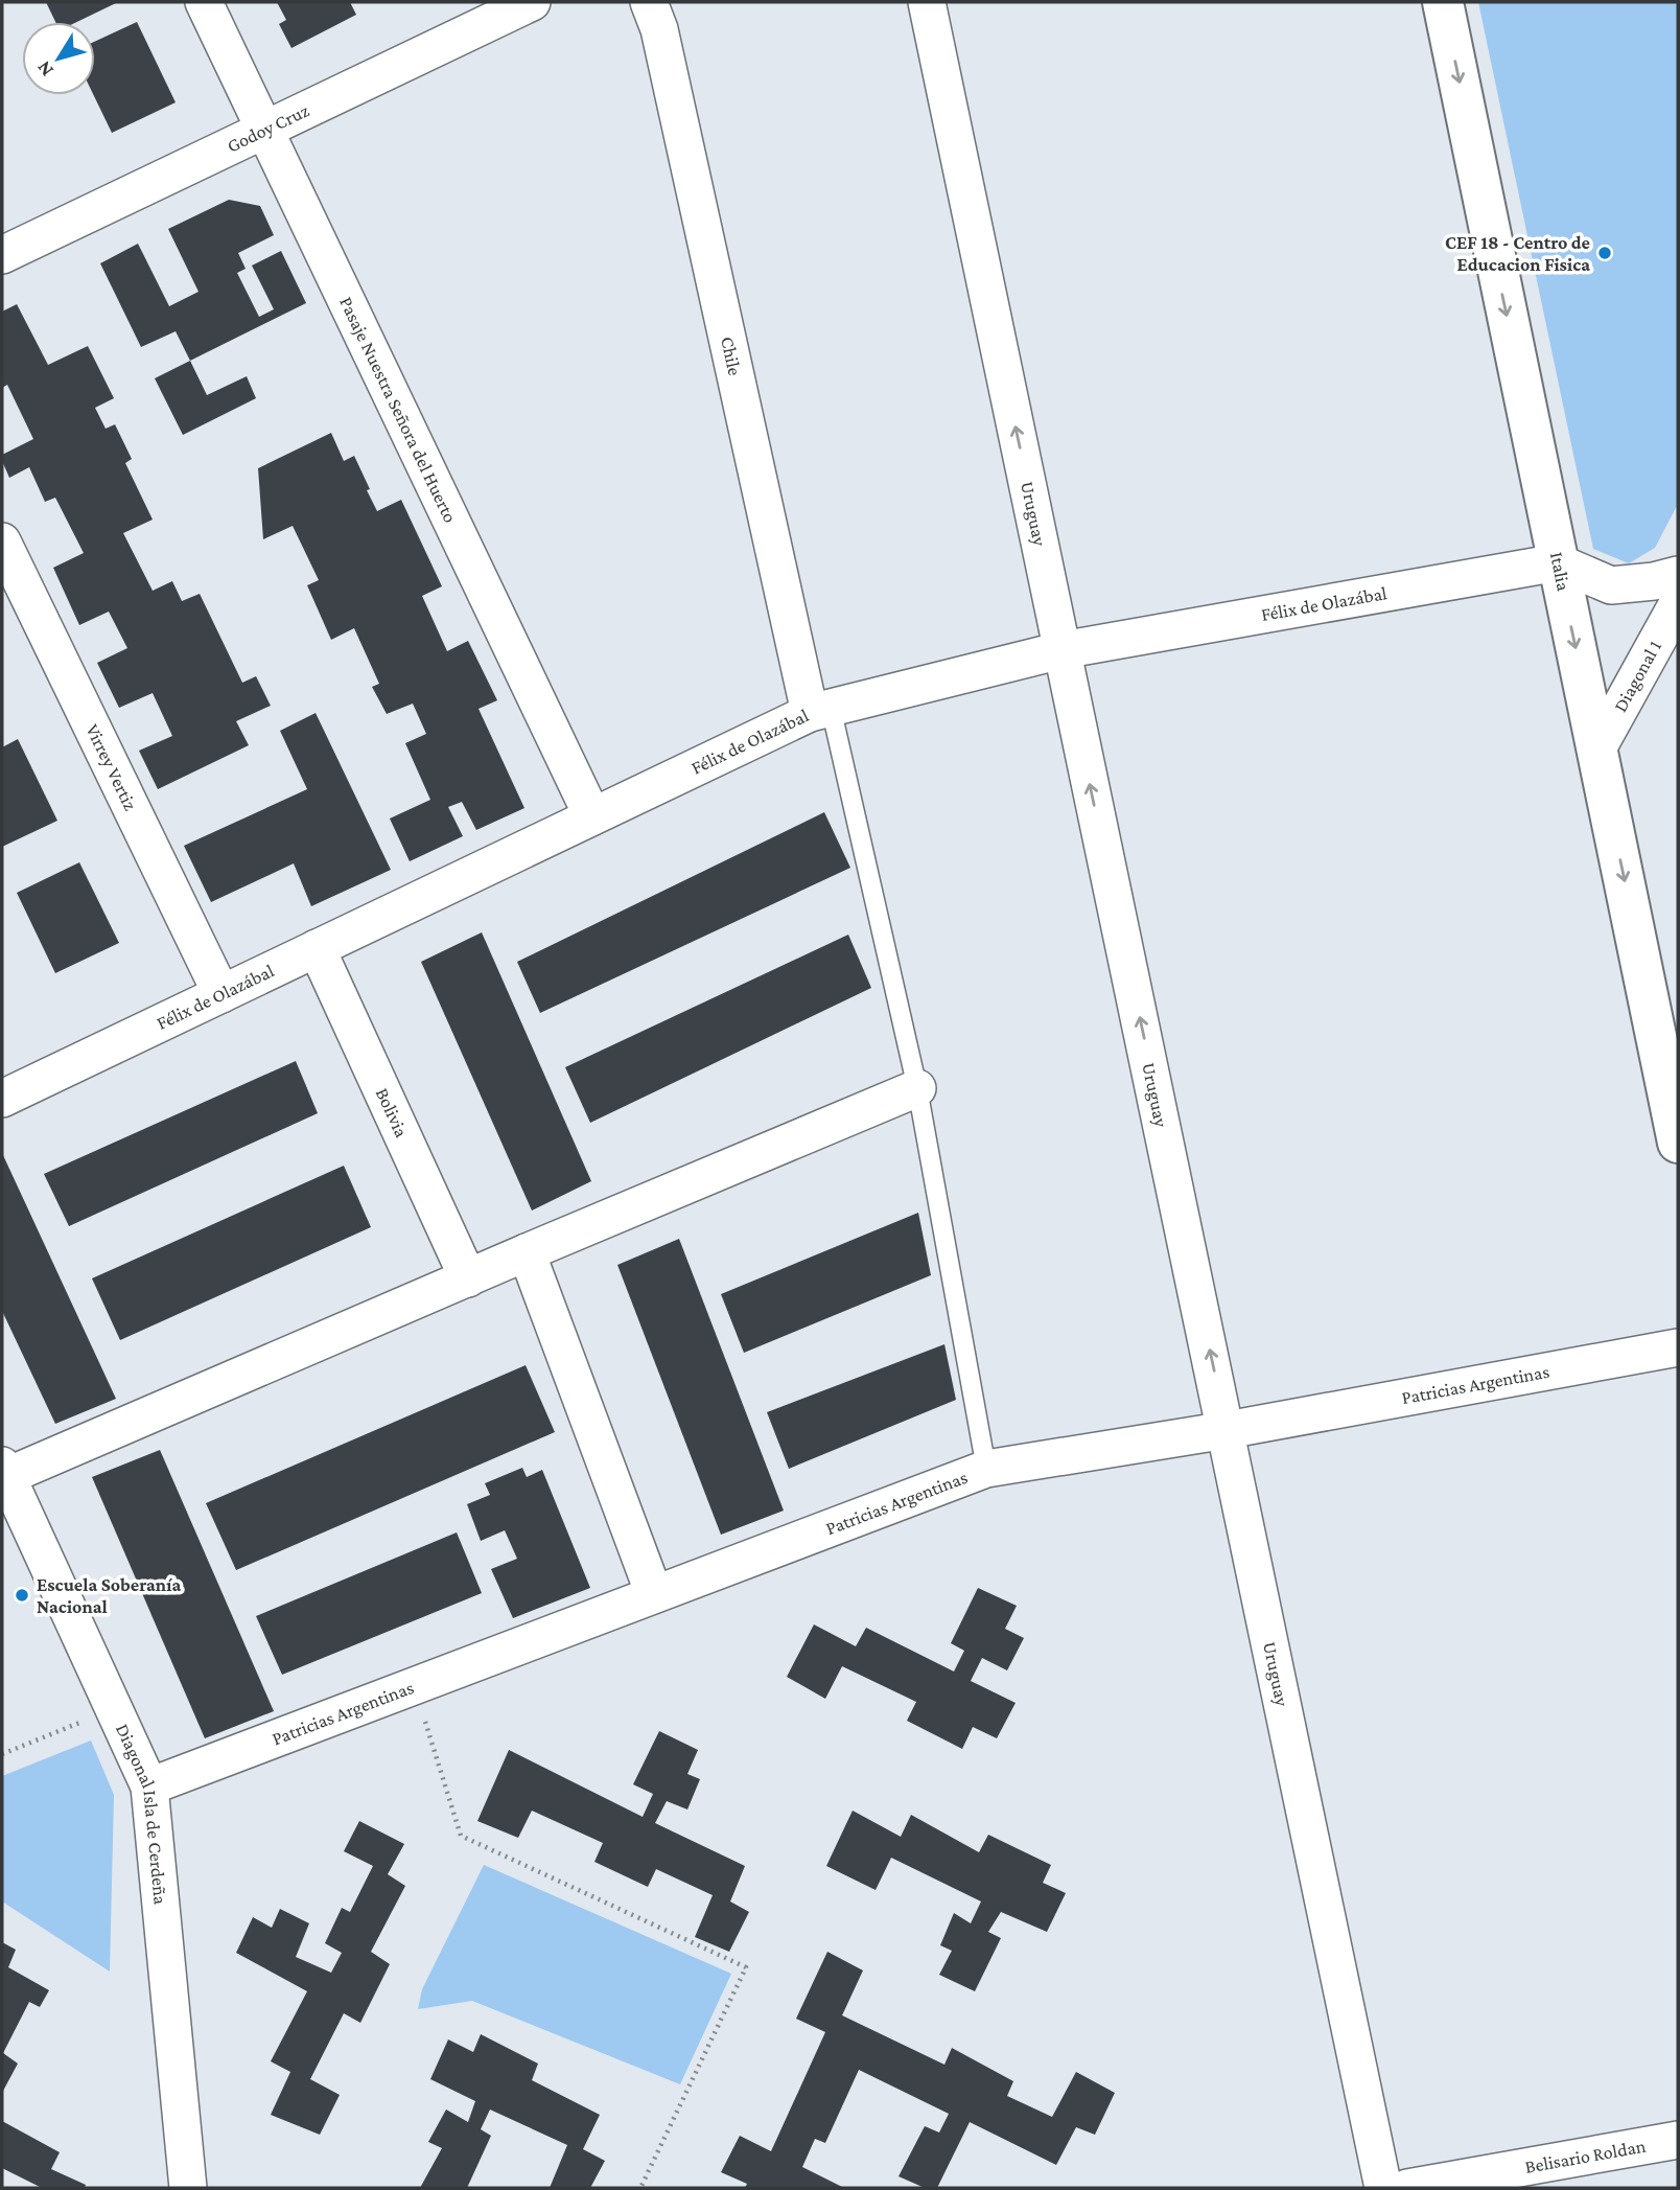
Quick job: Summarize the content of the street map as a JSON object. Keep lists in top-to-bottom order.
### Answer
{
  "streets": {
    "street": [
      "Godoy Cruz",
      "Chile",
      "Pasaje Nuestra Señora del Huerto",
      "Uruguay",
      "Italia",
      "Félix de Olazábal",
      "Diagonal 1",
      "Virrey Vertiz",
      "Bolivia",
      "Patricias Argentinas",
      "Diagonal Isla de Cerdeña",
      "Belisario Roldan"
    ]
  },
  "crossings": [
    ["Godoy Cruz", "Pasaje Nuestra Señora del Huerto"],
    ["Chile", "Félix de Olazábal"],
    ["Pasaje Nuestra Señora del Huerto", "Félix de Olazábal"],
    ["Uruguay", "Félix de Olazábal"],
    ["Uruguay", "Patricias Argentinas"],
    ["Italia", "Félix de Olazábal"],
    ["Italia", "Diagonal 1"],
    ["Félix de Olazábal", "Virrey Vertiz"],
    ["Félix de Olazábal", "Bolivia"],
    ["Patricias Argentinas", "Diagonal Isla de Cerdeña"]
  ],
  "one_way": ["Uruguay", "Italia"],
  "places": ["CEF 18 - Centro de Educacion Fisica", "Escuela Soberanía Nacional"],
  "north": "bottom left"
}
